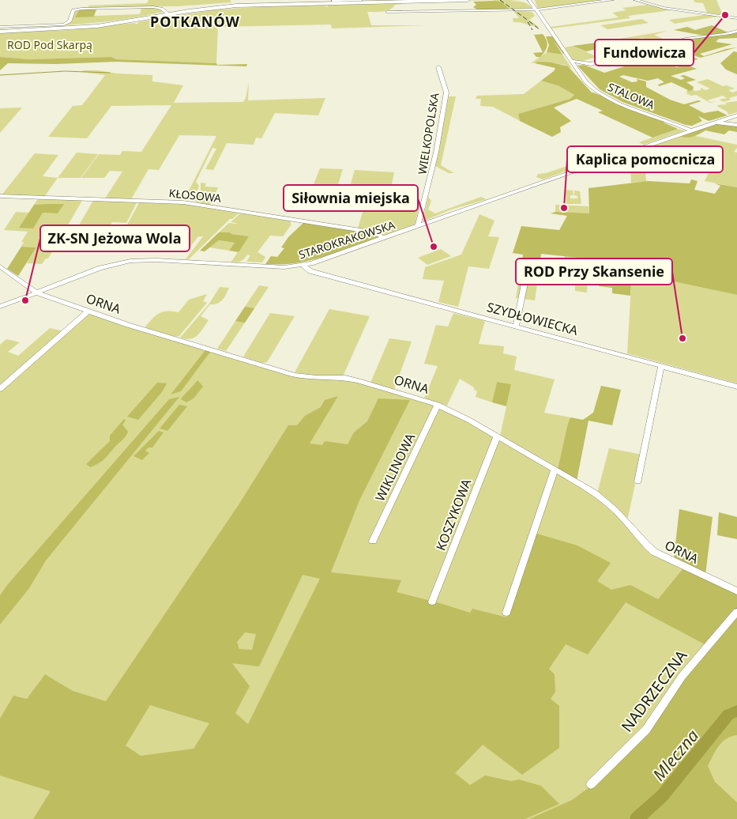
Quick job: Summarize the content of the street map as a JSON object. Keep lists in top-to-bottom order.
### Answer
{
  "streets": {
    "street": [
      "STALOWA",
      "WIELKOPOLSKA",
      "KŁOSOWA",
      "STAROKRAKOWSKA",
      "ORNA",
      "SZYDŁOWIECKA",
      "WIKLINOWA",
      "KOSZYKOWA",
      "NADRZECZNA"
    ]
  },
  "crossings": [
    ["STALOWA", "STAROKRAKOWSKA"],
    ["WIELKOPOLSKA", "STAROKRAKOWSKA"],
    ["KŁOSOWA", "STAROKRAKOWSKA"],
    ["STAROKRAKOWSKA", "ORNA"],
    ["STAROKRAKOWSKA", "SZYDŁOWIECKA"],
    ["ORNA", "WIKLINOWA"],
    ["ORNA", "KOSZYKOWA"]
  ],
  "districts": ["POTKANÓW"],
  "water": ["Mleczna"],
  "parks": ["ROD Pod Skarpą"],
  "places": [
    "Fundowicza",
    "Kaplica pomocnicza",
    "Siłownia miejska",
    "ZK-SN Jeżowa Wola",
    "ROD Przy Skansenie"
  ]
}
